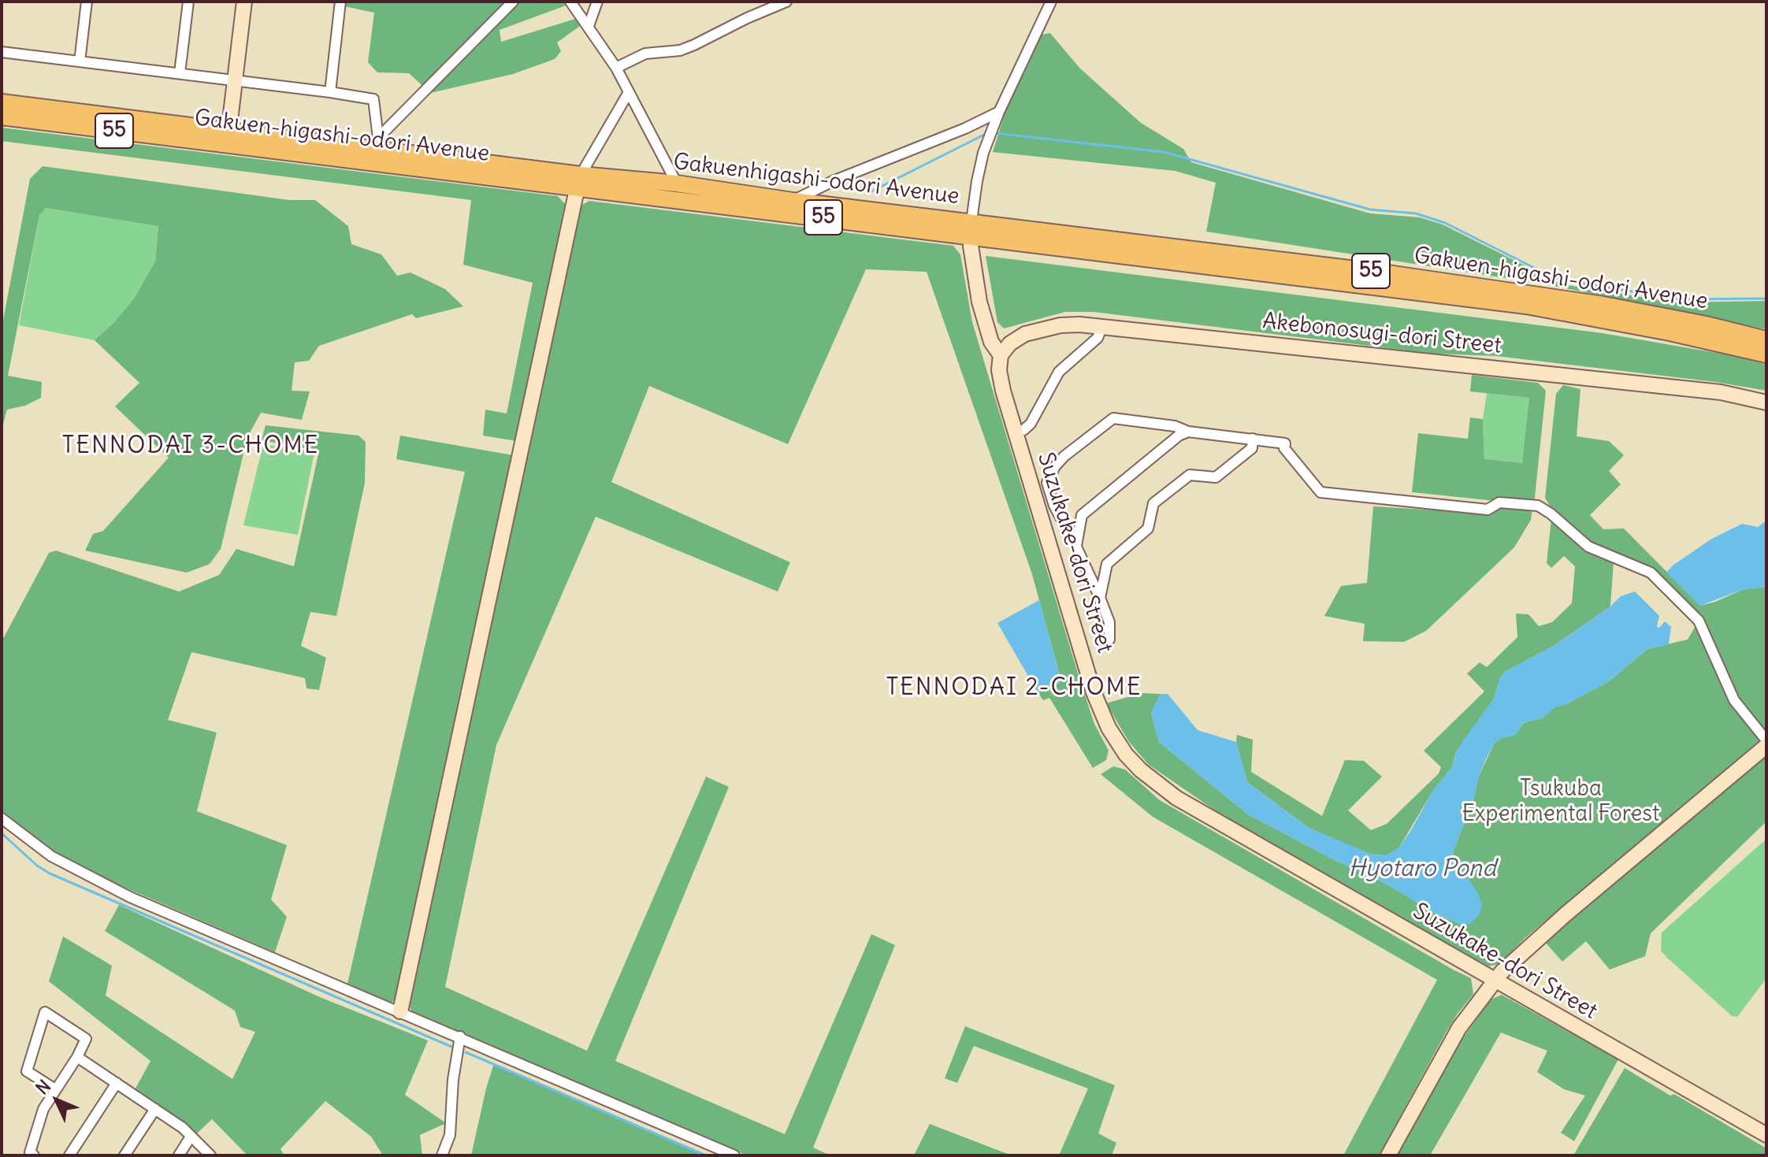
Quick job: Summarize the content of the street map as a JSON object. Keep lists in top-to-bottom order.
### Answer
{
  "streets": {
    "main road": ["55", "Gakuen-higashi-odori Avenue", "Gakuenhigashi-odori Avenue"],
    "street": ["Akebonosugi-dori Street", "Suzukake-dori Street"]
  },
  "crossings": [
    ["Gakuen-higashi-odori Avenue", "Gakuenhigashi-odori Avenue"],
    ["Gakuen-higashi-odori Avenue", "Suzukake-dori Street"],
    ["Gakuenhigashi-odori Avenue", "Suzukake-dori Street"],
    ["Akebonosugi-dori Street", "Suzukake-dori Street"]
  ],
  "districts": ["TENNODAI 3-CHOME", "TENNODAI 2-CHOME"],
  "water": ["Hyotaro Pond"],
  "parks": ["Tsukuba Experimental Forest"],
  "north": "top left"
}
